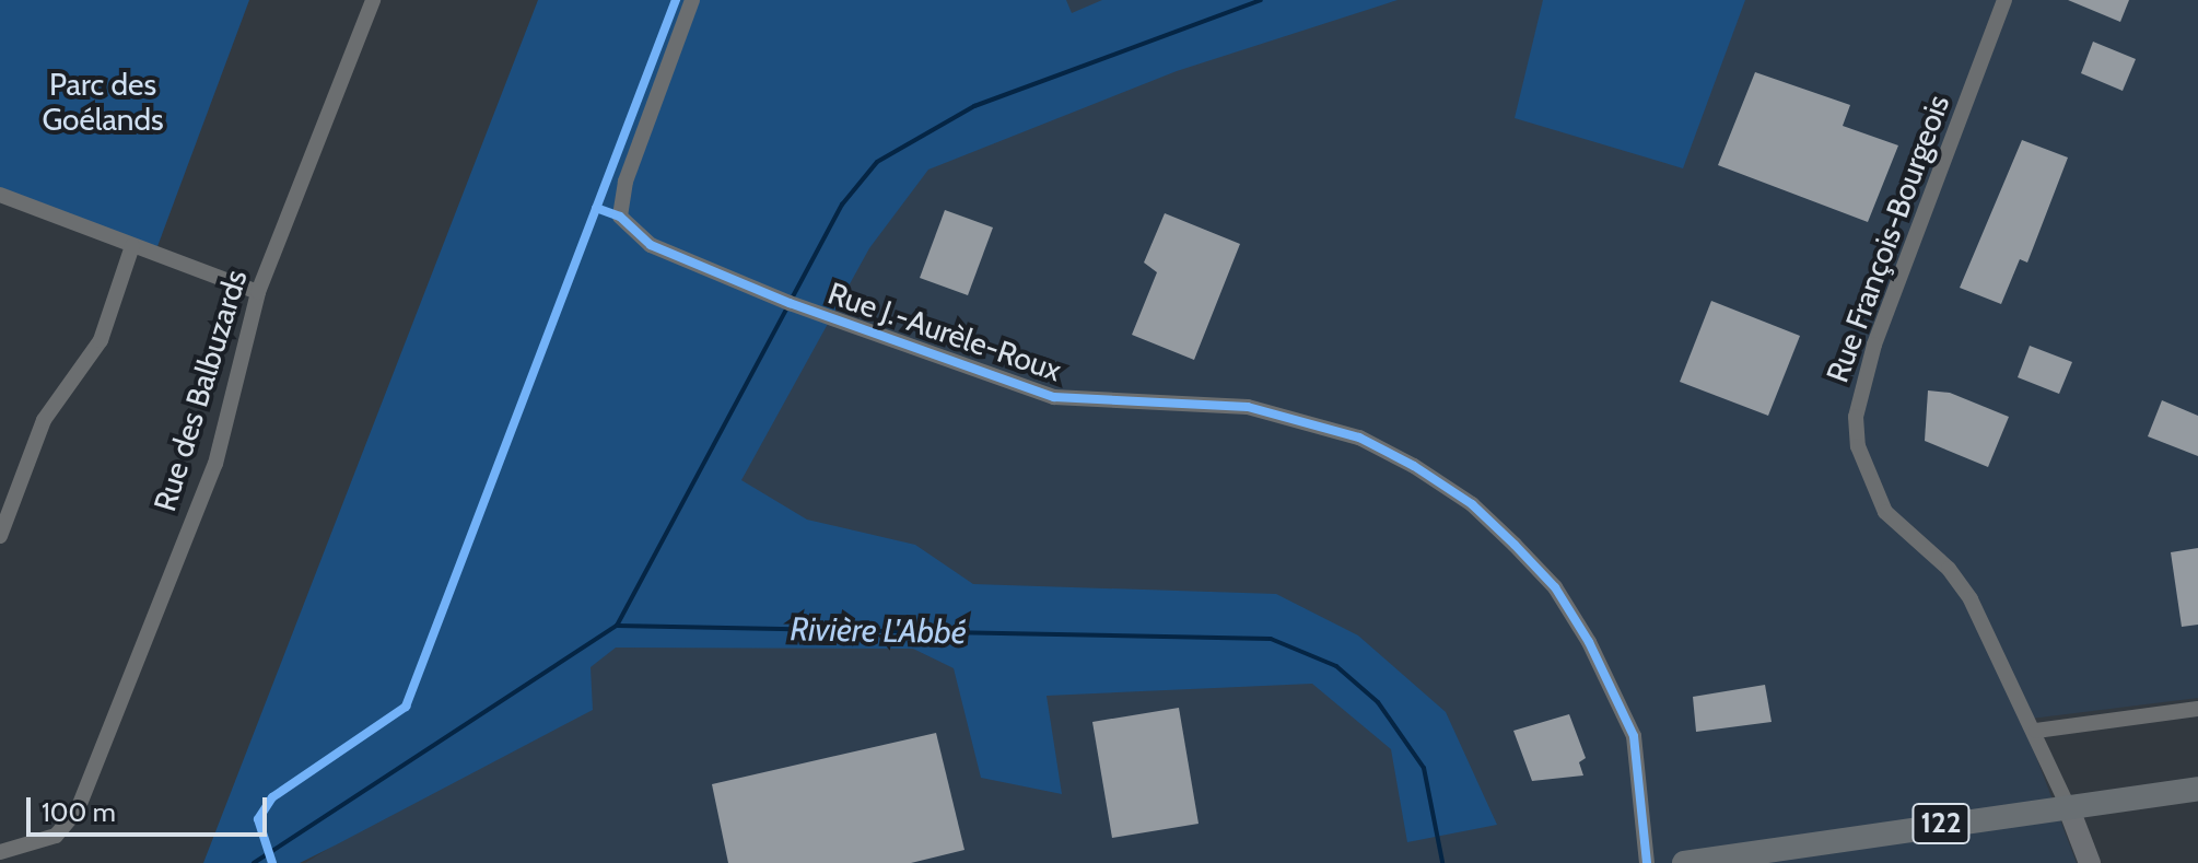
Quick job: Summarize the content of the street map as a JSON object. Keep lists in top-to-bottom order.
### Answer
{
  "streets": {
    "main road": ["122"],
    "street": ["Rue François-Bourgeois", "Rue J.-Aurèle-Roux", "Rue des Balbuzards"]
  },
  "crossings": [
    ["Rue François-Bourgeois", "122"]
  ],
  "water": ["Rivière L'Abbé"],
  "parks": ["Parc des Goélands"],
  "scale_bar": "100 m"
}
